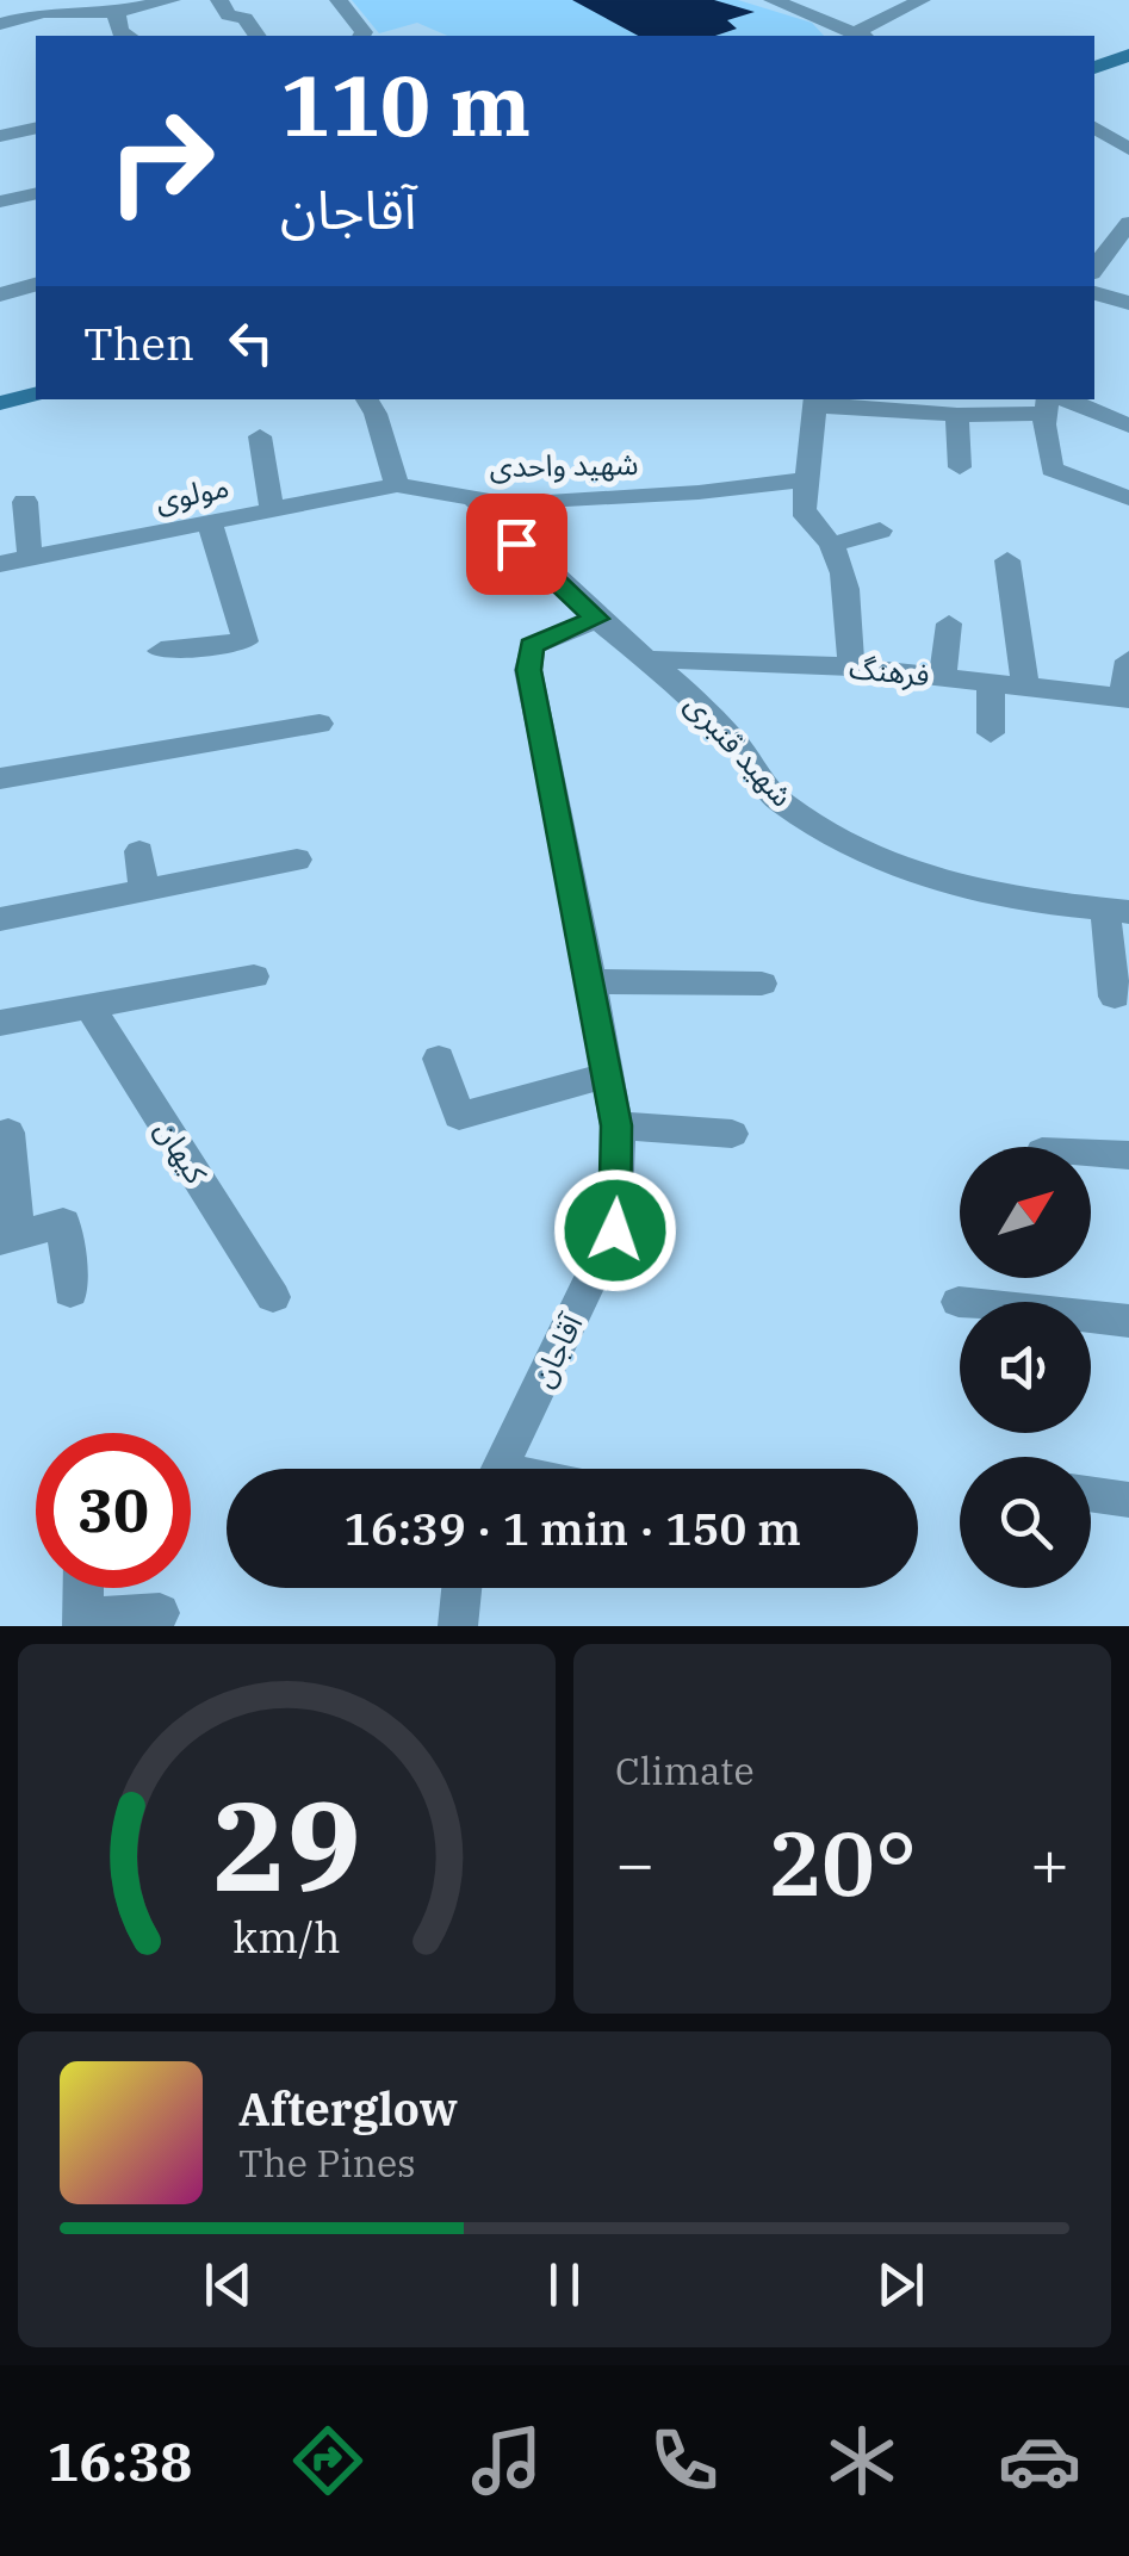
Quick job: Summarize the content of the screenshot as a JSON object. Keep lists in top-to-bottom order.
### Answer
{
  "streets": {
    "street": [
      "شهید واحدی",
      "مولوی",
      "فرهنگ",
      "شهید قنبری",
      "کیهان",
      "آقاجان"
    ]
  },
  "crossings": [
    ["شهید واحدی", "مولوی"],
    ["شهید واحدی", "شهید قنبری"],
    ["فرهنگ", "شهید قنبری"],
    ["شهید قنبری", "آقاجان"]
  ],
  "north": "top right",
  "page": {
    "turn": ["110 m", "آقاجان"],
    "then": "Then",
    "limit": "30",
    "trip": "16:39 · 1 min · 150 m",
    "tile": "Climate",
    "heat": ["−", "20°", "+"],
    "song": ["Afterglow", "The Pines"],
    "tabs": "16:38",
    "gauge": ["29", "km/h"]
  }
}
